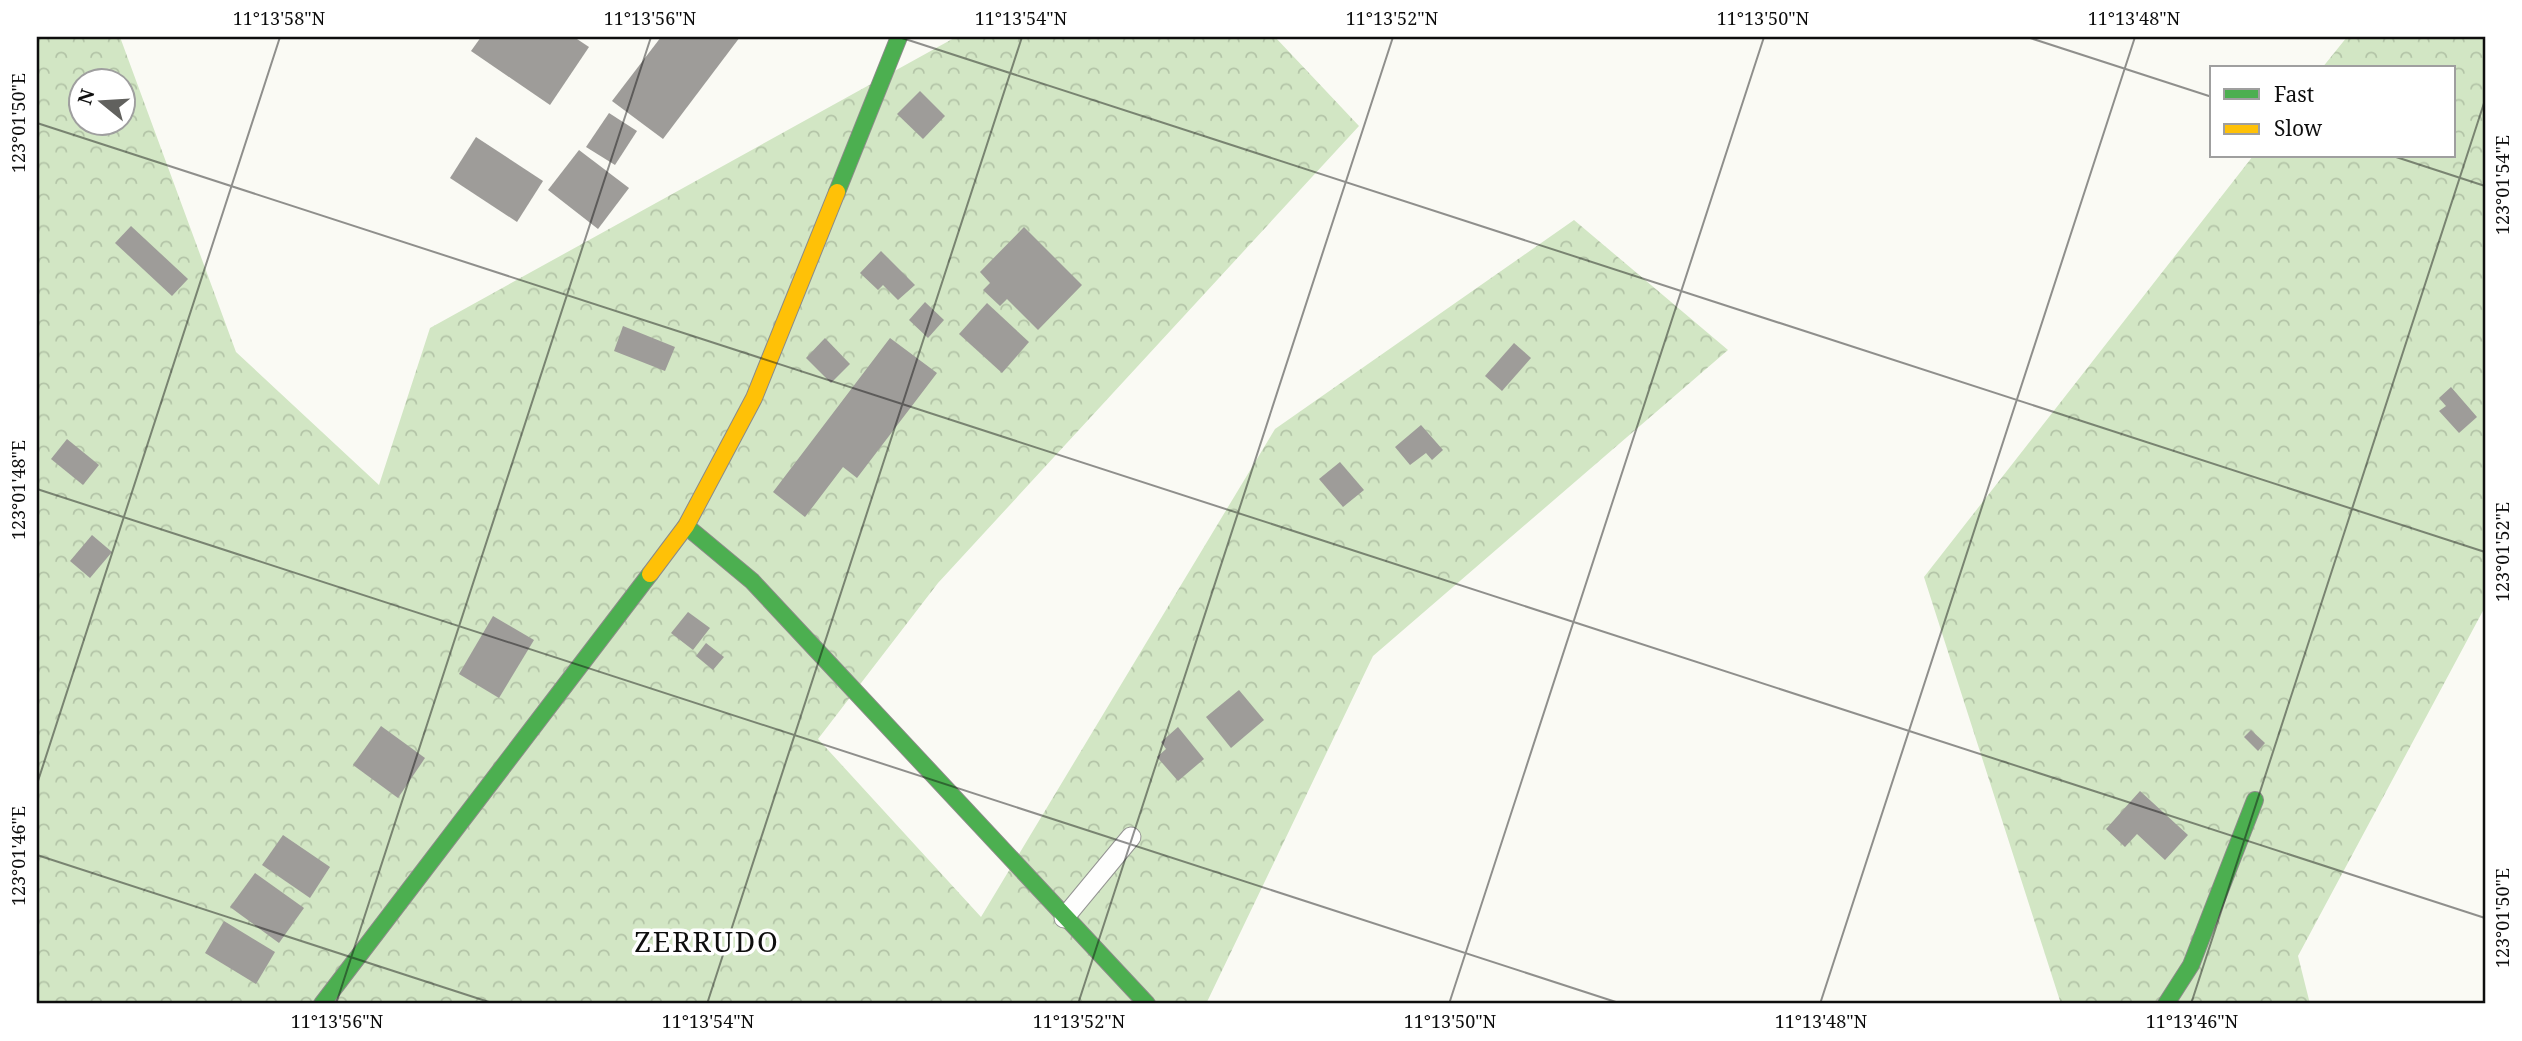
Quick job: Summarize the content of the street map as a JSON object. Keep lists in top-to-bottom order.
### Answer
{
  "districts": ["ZERRUDO"],
  "legend": ["Fast", "Slow"],
  "north": "left",
  "coordinates": [
    "11°13'58\"N",
    "11°13'56\"N",
    "11°13'54\"N",
    "11°13'52\"N",
    "11°13'50\"N",
    "11°13'48\"N",
    "123°01'50\"E",
    "123°01'54\"E",
    "123°01'48\"E",
    "123°01'52\"E",
    "123°01'46\"E",
    "11°13'46\"N"
  ]
}
